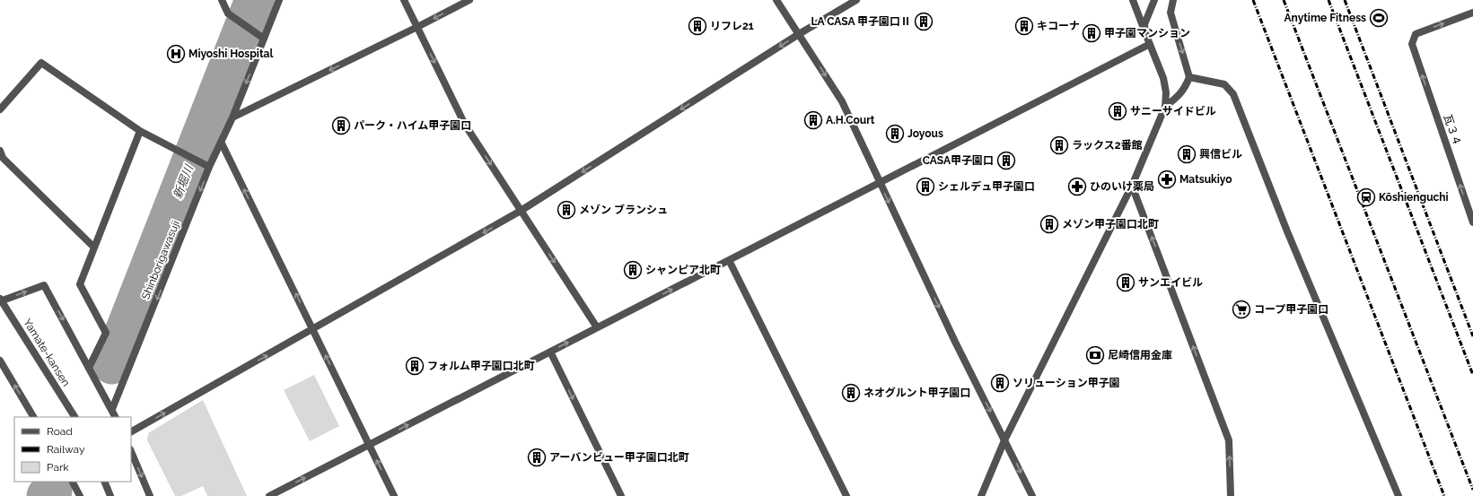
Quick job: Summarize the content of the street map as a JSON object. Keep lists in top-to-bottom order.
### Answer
{
  "streets": {
    "street": ["瓦３４", "Shinborigawasuji", "Yamate-kansen"]
  },
  "one_way": ["瓦３４", "Shinborigawasuji"],
  "water": ["新堀川"],
  "places": {
    "sports": ["Anytime Fitness"],
    "building": [
      "LA CASA 甲子園口Ⅱ",
      "リフレ21",
      "キコーナ",
      "甲子園マンション",
      "サニーサイドビル",
      "A.H.Court",
      "パーク・ハイム甲子園口",
      "Joyous",
      "ラックス2番館",
      "興信ビル",
      "CASA甲子園口",
      "シェルデュ甲子園口",
      "メゾン ブランシュ",
      "メゾン甲子園口北町",
      "シャンピア北町",
      "サンエイビル",
      "フォルム甲子園口北町",
      "ソリューション甲子園",
      "ネオグルント甲子園口",
      "アーバンビュー甲子園口北町"
    ],
    "hospital": ["Miyoshi Hospital"],
    "pharmacy": ["Matsukiyo", "ひのいけ薬局"],
    "station": ["Kōshienguchi"],
    "supermarket": ["コープ甲子園口"],
    "bank": ["尼崎信用金庫"]
  },
  "legend": ["Road", "Railway", "Park"]
}
